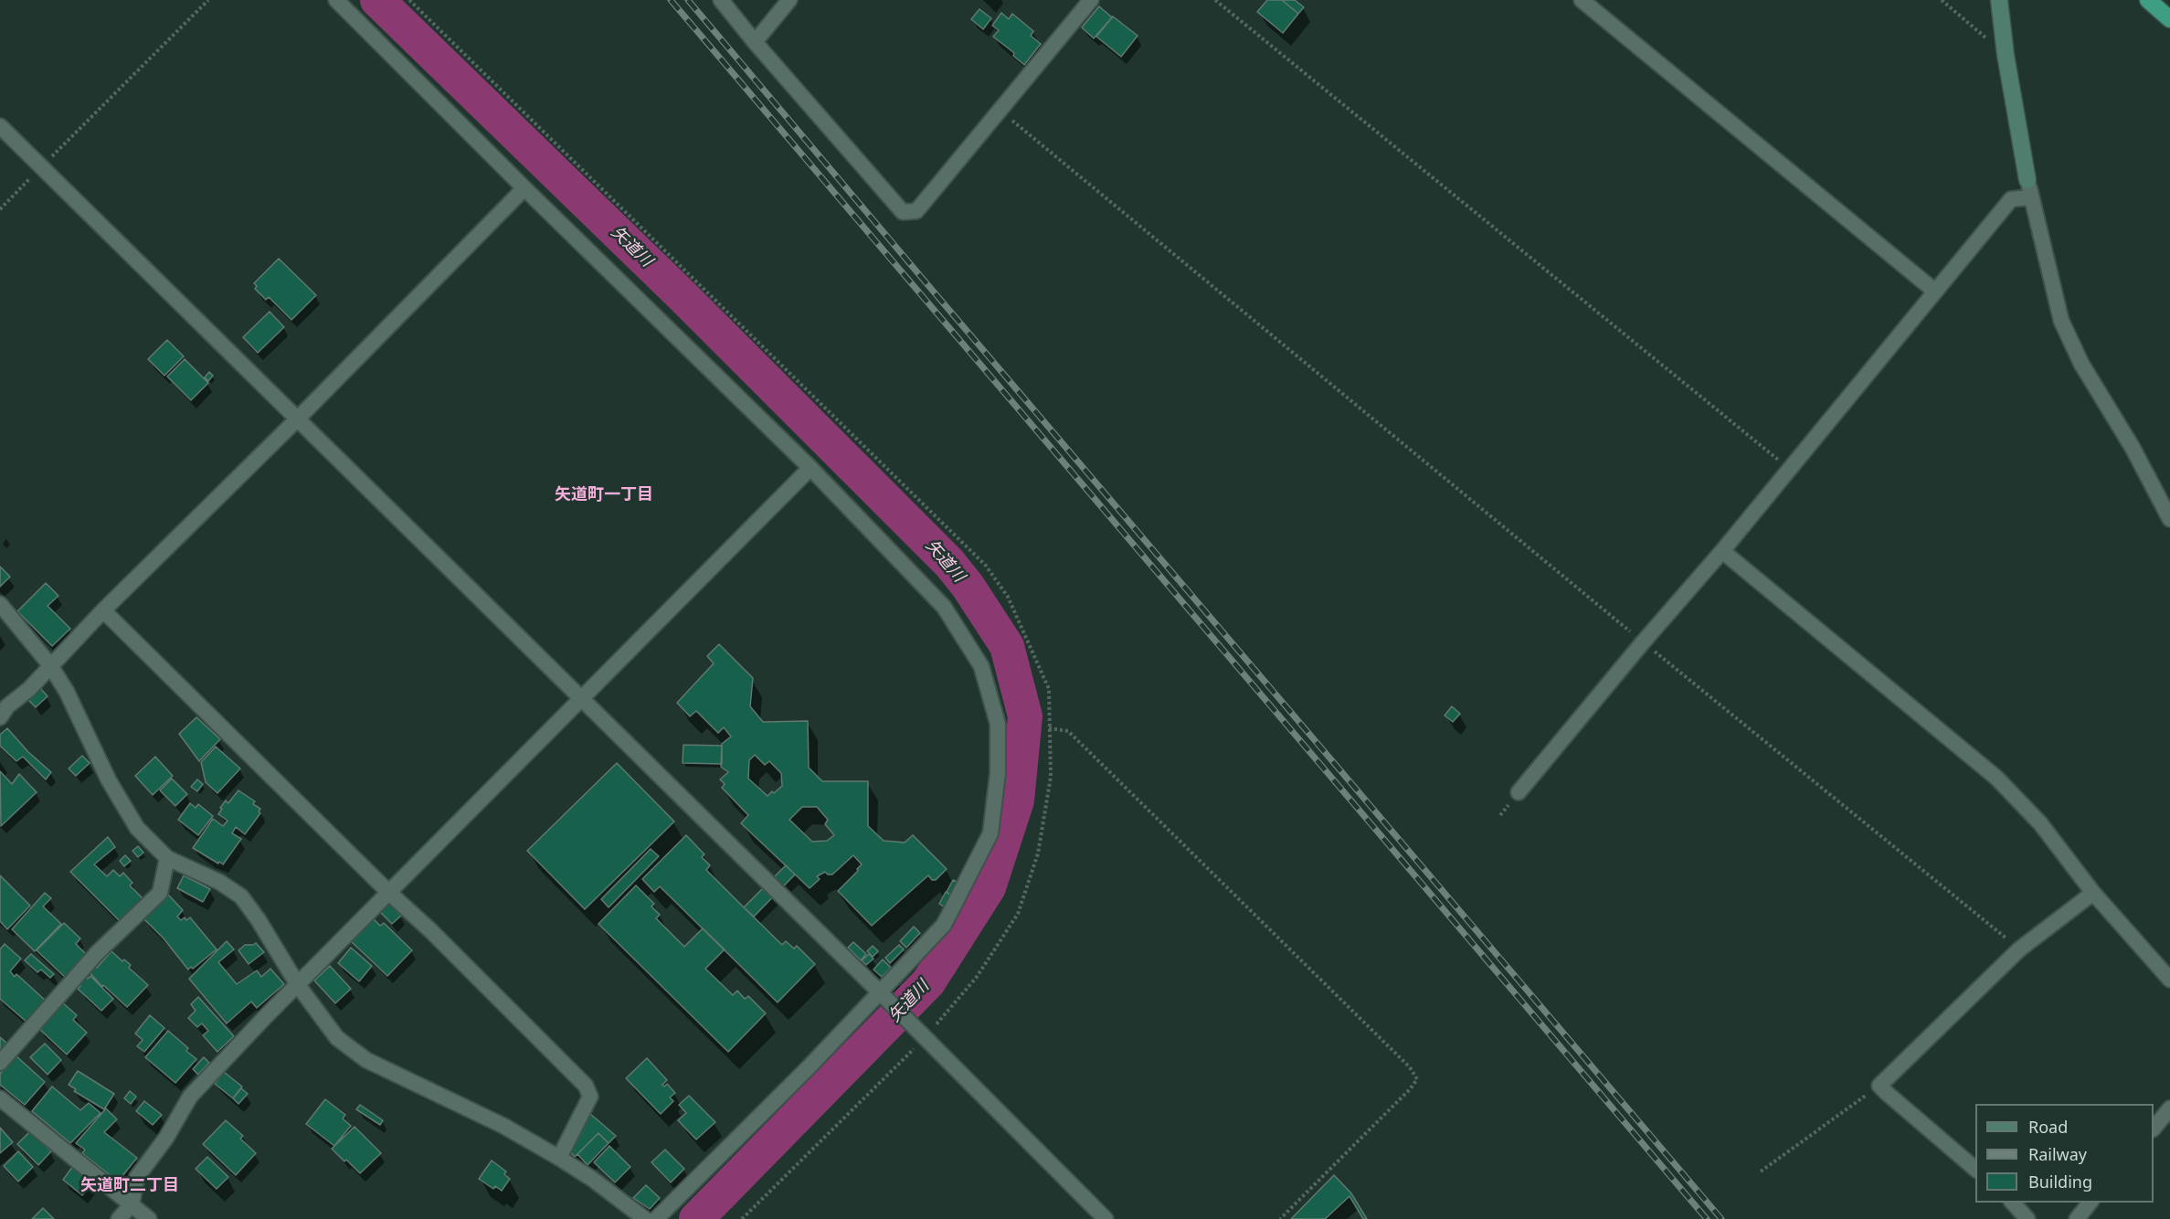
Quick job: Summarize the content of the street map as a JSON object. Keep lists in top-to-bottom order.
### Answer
{
  "districts": ["矢道町一丁目", "矢道町二丁目"],
  "water": ["矢道川"],
  "legend": ["Road", "Railway", "Building"]
}
